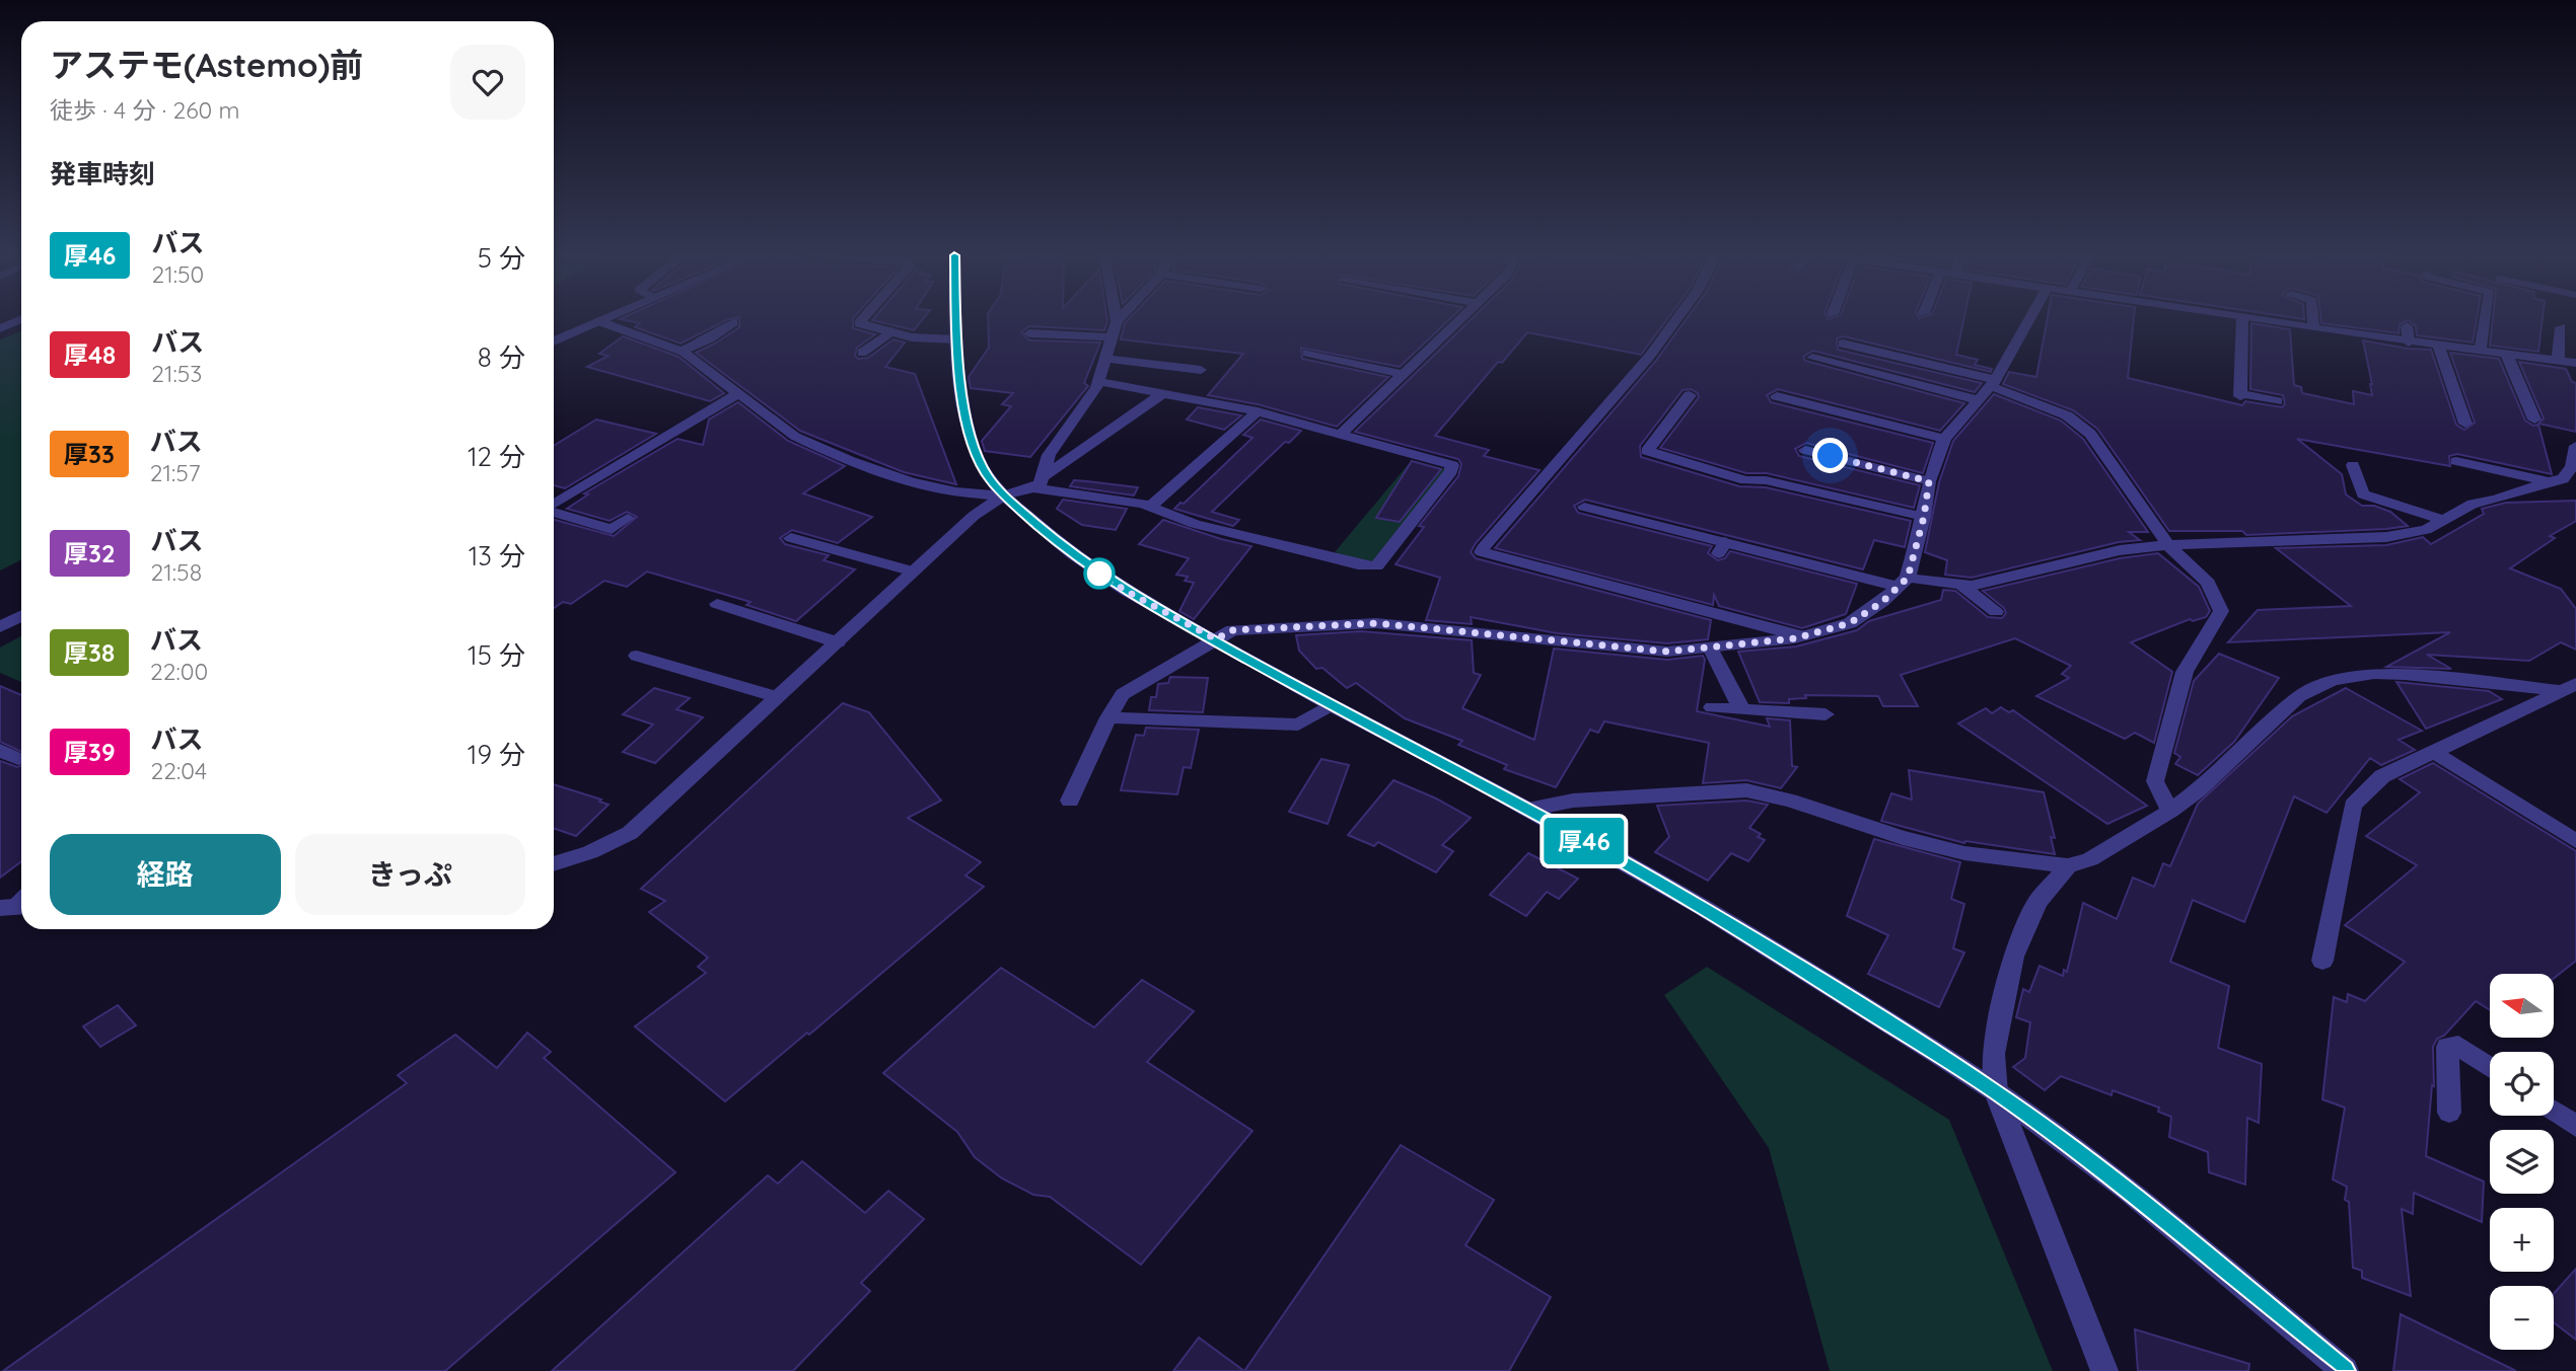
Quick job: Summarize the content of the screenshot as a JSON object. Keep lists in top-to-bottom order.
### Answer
{
  "lines": ["bus line 厚46"],
  "north": "left",
  "page": {
    "on_map": "厚46",
    "heading": [
      ["アステモ(Astemo)前", "徒歩 · 4 分 · 260 m"],
      "発車時刻"
    ],
    "list": [
      {
        "mark": "厚46",
        "name": "バス",
        "note": "21:50",
        "value": "5 分"
      },
      {
        "mark": "厚48",
        "name": "バス",
        "note": "21:53",
        "value": "8 分"
      },
      {
        "mark": "厚33",
        "name": "バス",
        "note": "21:57",
        "value": "12 分"
      },
      {
        "mark": "厚32",
        "name": "バス",
        "note": "21:58",
        "value": "13 分"
      },
      {
        "mark": "厚38",
        "name": "バス",
        "note": "22:00",
        "value": "15 分"
      },
      {
        "mark": "厚39",
        "name": "バス",
        "note": "22:04",
        "value": "19 分"
      }
    ],
    "buttons": ["経路", "きっぷ"],
    "map_buttons": ["+", "−"]
  }
}
